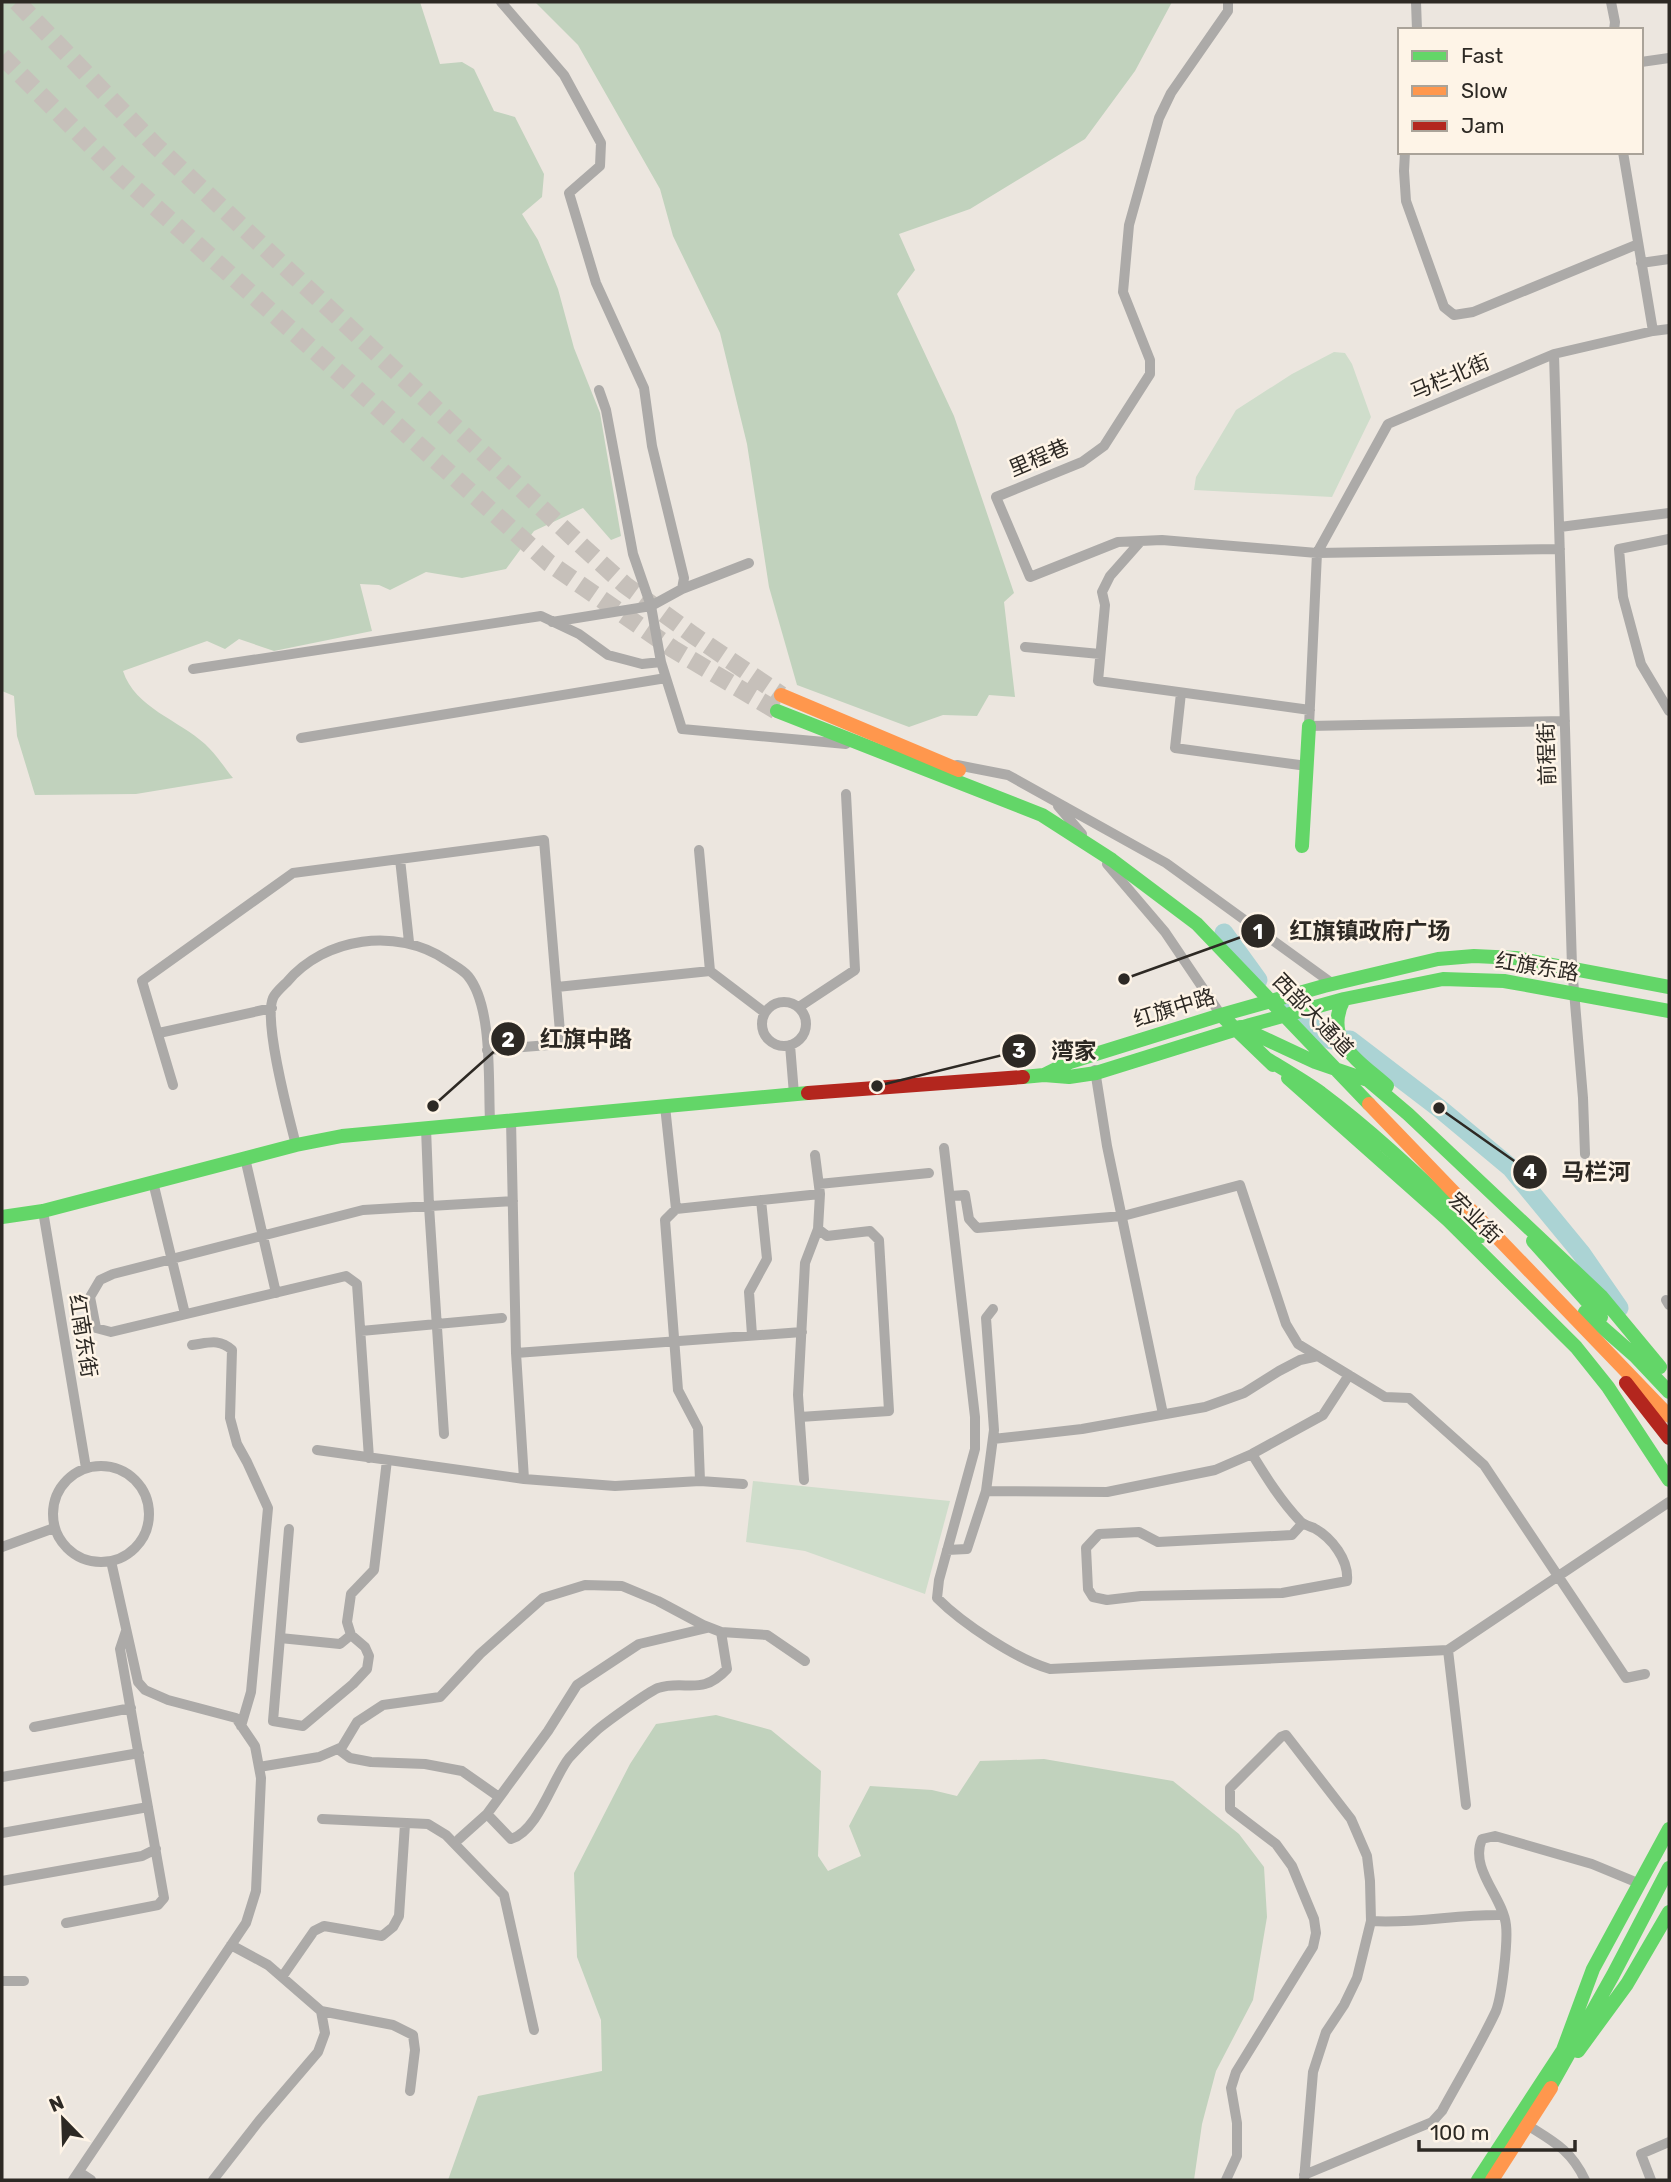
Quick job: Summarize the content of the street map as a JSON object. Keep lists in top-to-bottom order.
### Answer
{
  "streets": {
    "main road": [
      "红旗东路",
      "红旗中路",
      "西部大通道",
      "宏业街"
    ],
    "street": [
      "马栏北街",
      "里程巷",
      "前程街",
      "红南东街"
    ]
  },
  "crossings": [
    ["马栏北街", "里程巷"],
    ["马栏北街", "前程街"],
    ["里程巷", "前程街"],
    ["前程街", "红旗东路"],
    ["红旗东路", "红旗中路"],
    ["红旗东路", "宏业街"],
    ["红旗中路", "宏业街"],
    ["红旗中路", "红南东街"]
  ],
  "places": [
    "红旗镇政府广场",
    "湾家",
    "红旗中路",
    "马栏河"
  ],
  "legend": ["Fast", "Slow", "Jam"],
  "scale_bar": "100 m",
  "north": "top left"
}
